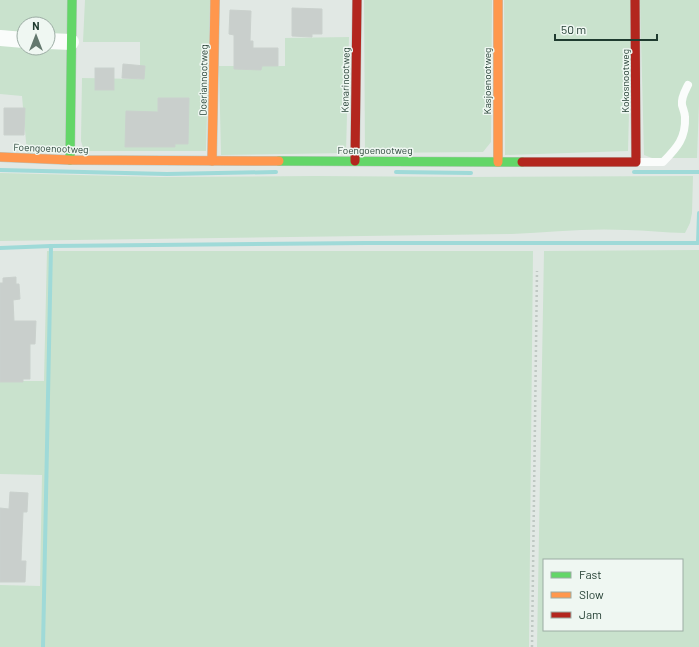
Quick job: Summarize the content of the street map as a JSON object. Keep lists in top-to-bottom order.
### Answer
{
  "streets": {
    "street": [
      "Doeriannootweg",
      "Kenarinootweg",
      "Kasjoenootweg",
      "Kokosnootweg",
      "Foengoenootweg"
    ]
  },
  "crossings": [
    ["Doeriannootweg", "Foengoenootweg"],
    ["Kenarinootweg", "Foengoenootweg"],
    ["Kasjoenootweg", "Foengoenootweg"],
    ["Kokosnootweg", "Foengoenootweg"]
  ],
  "legend": ["Fast", "Slow", "Jam"],
  "scale_bar": "50 m",
  "north": "top"
}
